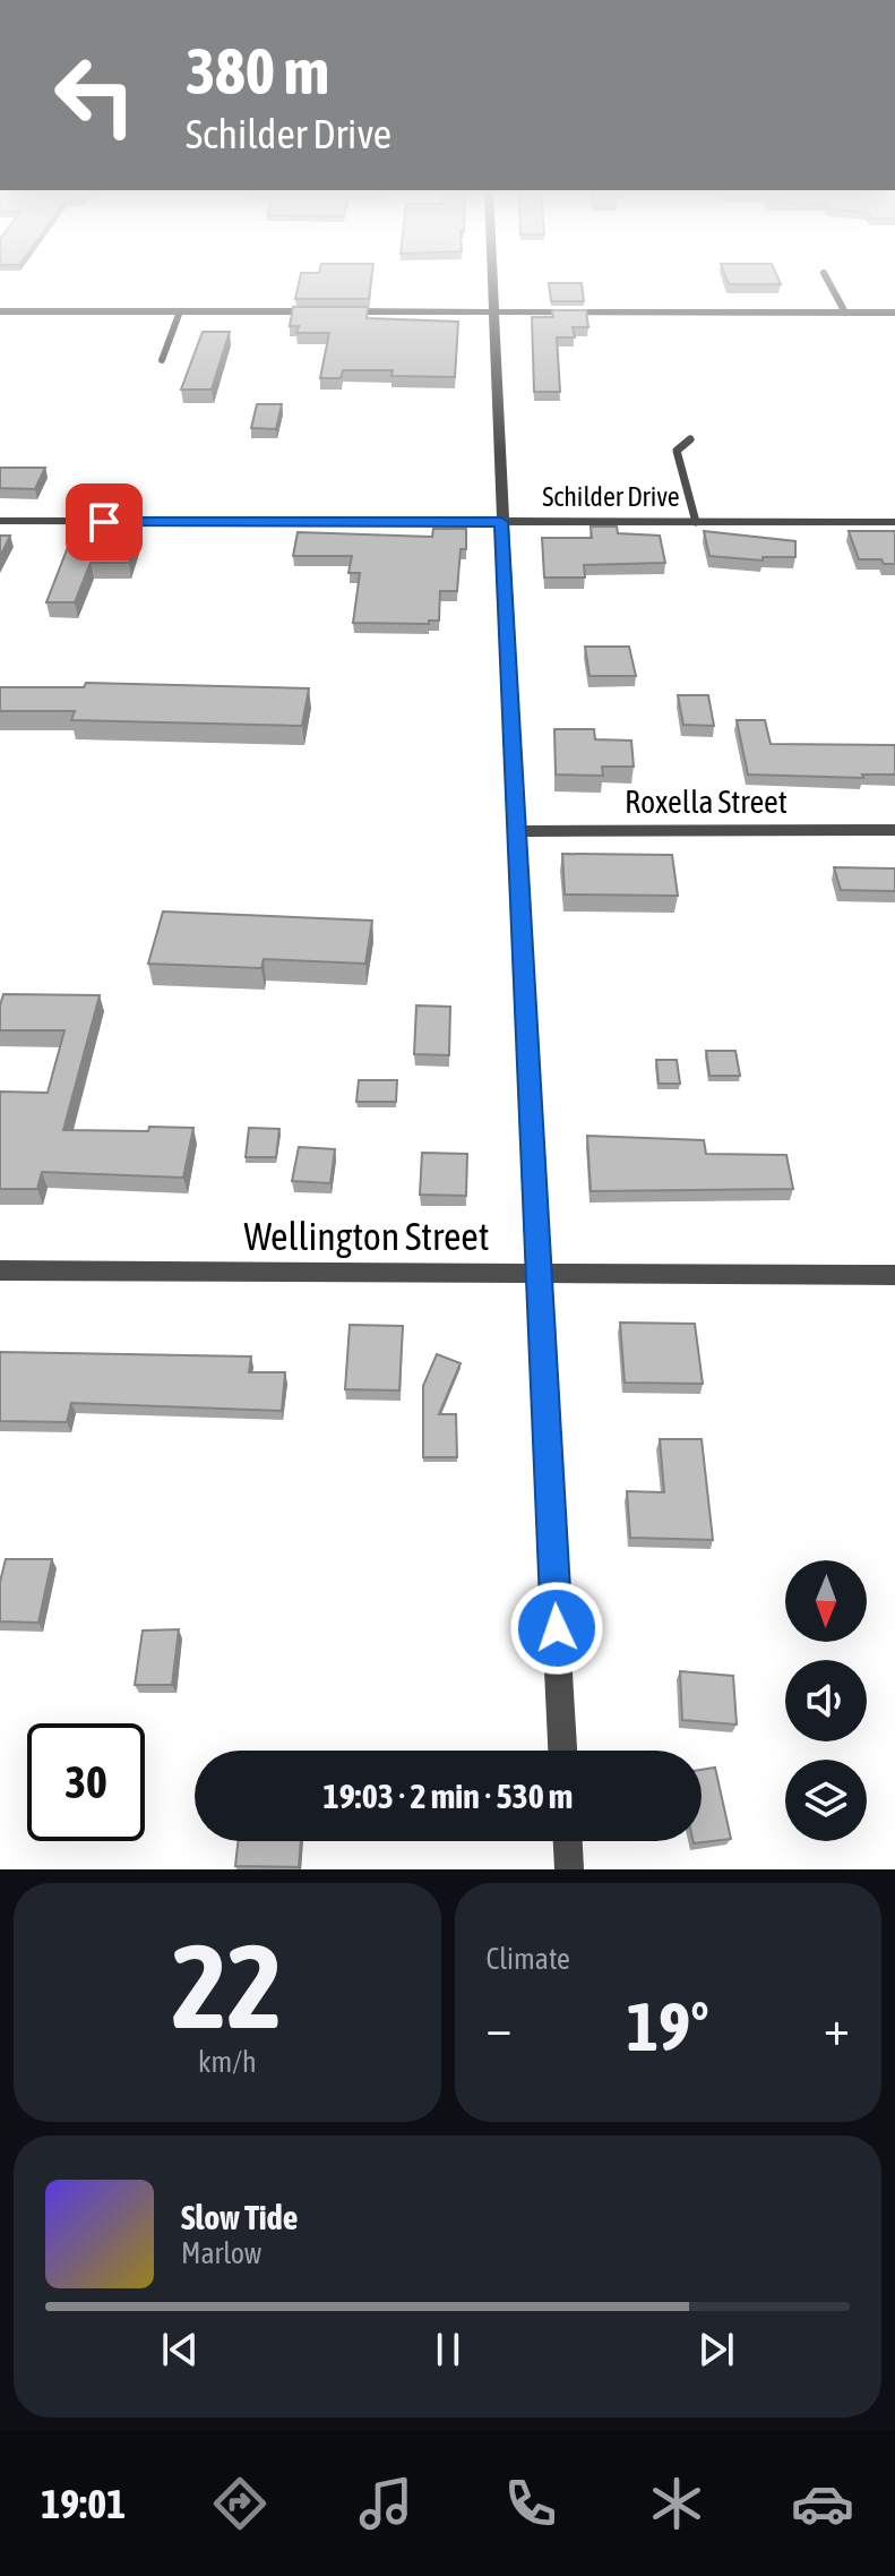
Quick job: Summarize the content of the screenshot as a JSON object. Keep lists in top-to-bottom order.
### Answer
{
  "streets": {
    "street": ["Schilder Drive", "Roxella Street", "Wellington Street"]
  },
  "north": "bottom",
  "page": {
    "turn": ["380 m", "Schilder Drive"],
    "limit": "30",
    "trip": "19:03 · 2 min · 530 m",
    "tile": [
      ["22", "km/h"],
      "Climate"
    ],
    "heat": ["−", "19°", "+"],
    "song": ["Slow Tide", "Marlow"],
    "tabs": "19:01"
  }
}
